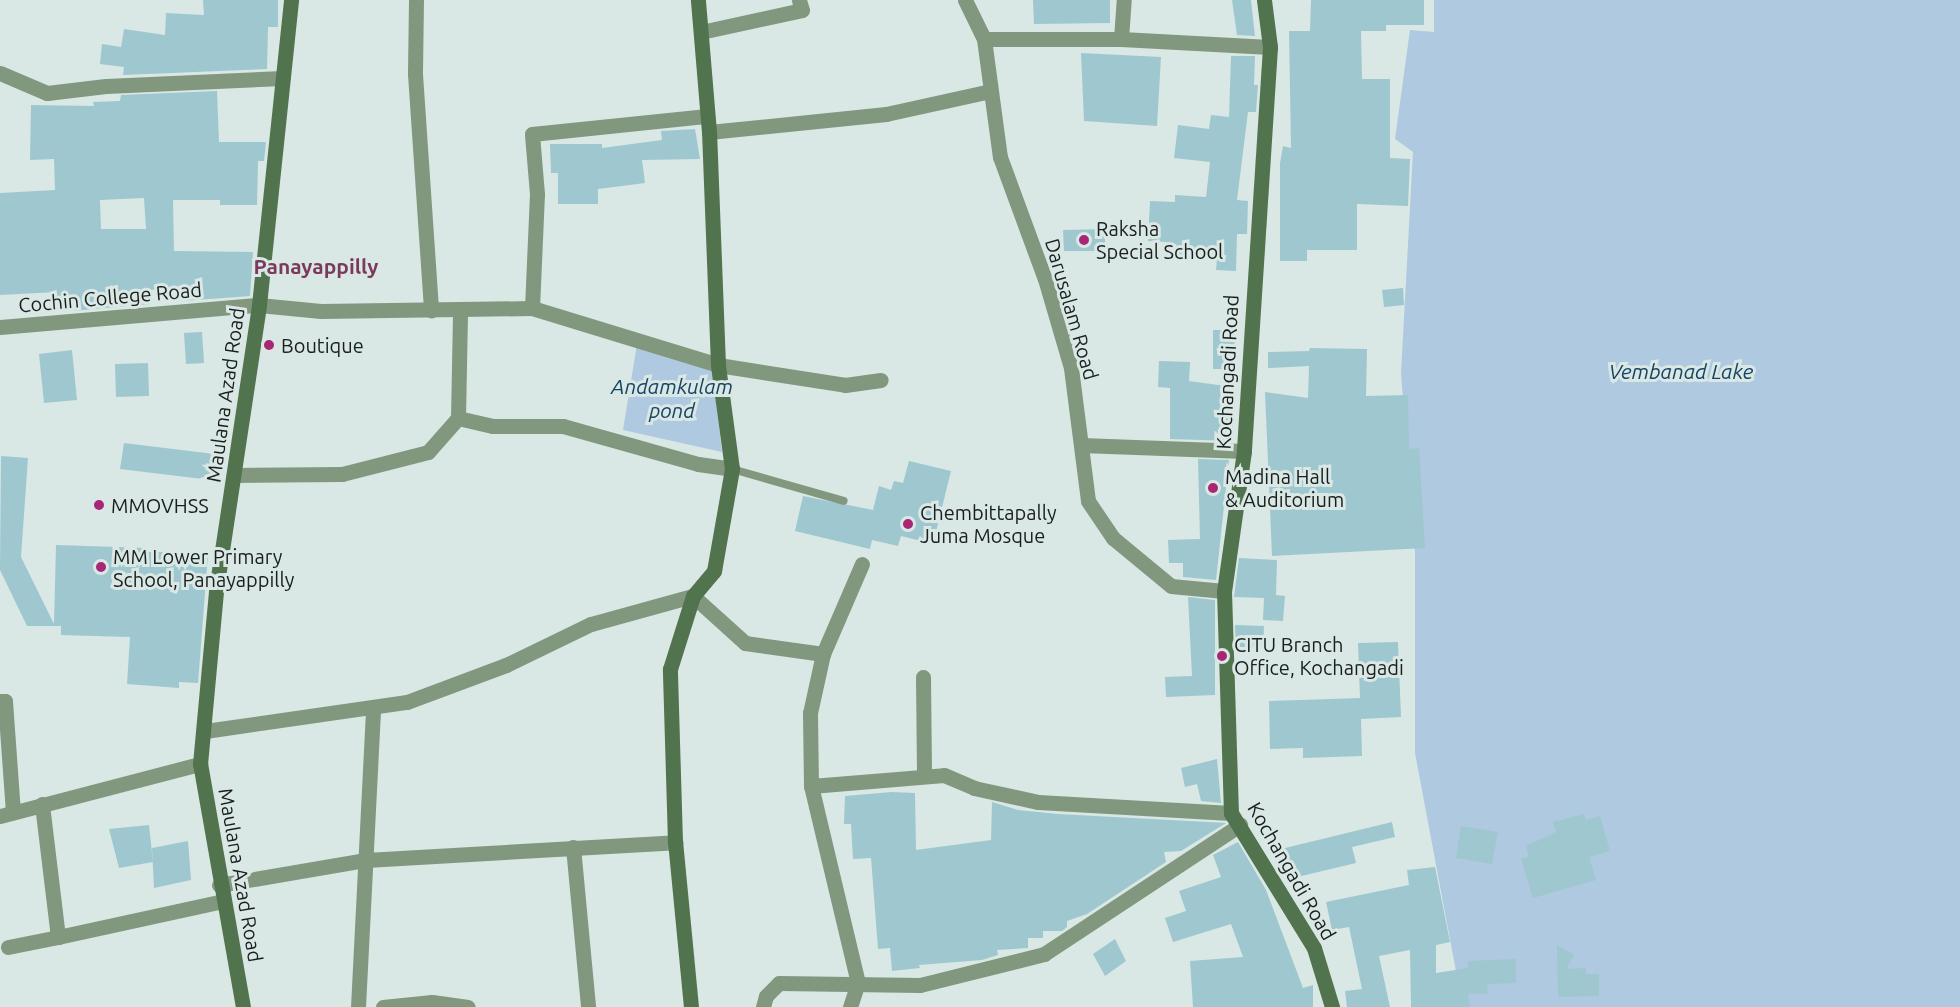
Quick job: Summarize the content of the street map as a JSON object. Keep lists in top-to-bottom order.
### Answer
{
  "streets": {
    "street": [
      "Cochin College Road",
      "Darusalam Road",
      "Kochangadi Road",
      "Maulana Azad Road"
    ]
  },
  "crossings": [
    ["Cochin College Road", "Maulana Azad Road"],
    ["Darusalam Road", "Kochangadi Road"]
  ],
  "districts": ["Panayappilly"],
  "water": ["Vembanad Lake", "Andamkulam pond"],
  "places": [
    "Raksha Special School",
    "Boutique",
    "Madina Hall & Auditorium",
    "MMOVHSS",
    "Chembittapally Juma Mosque",
    "MM Lower Primary School, Panayappilly",
    "CITU Branch Office, Kochangadi"
  ]
}
